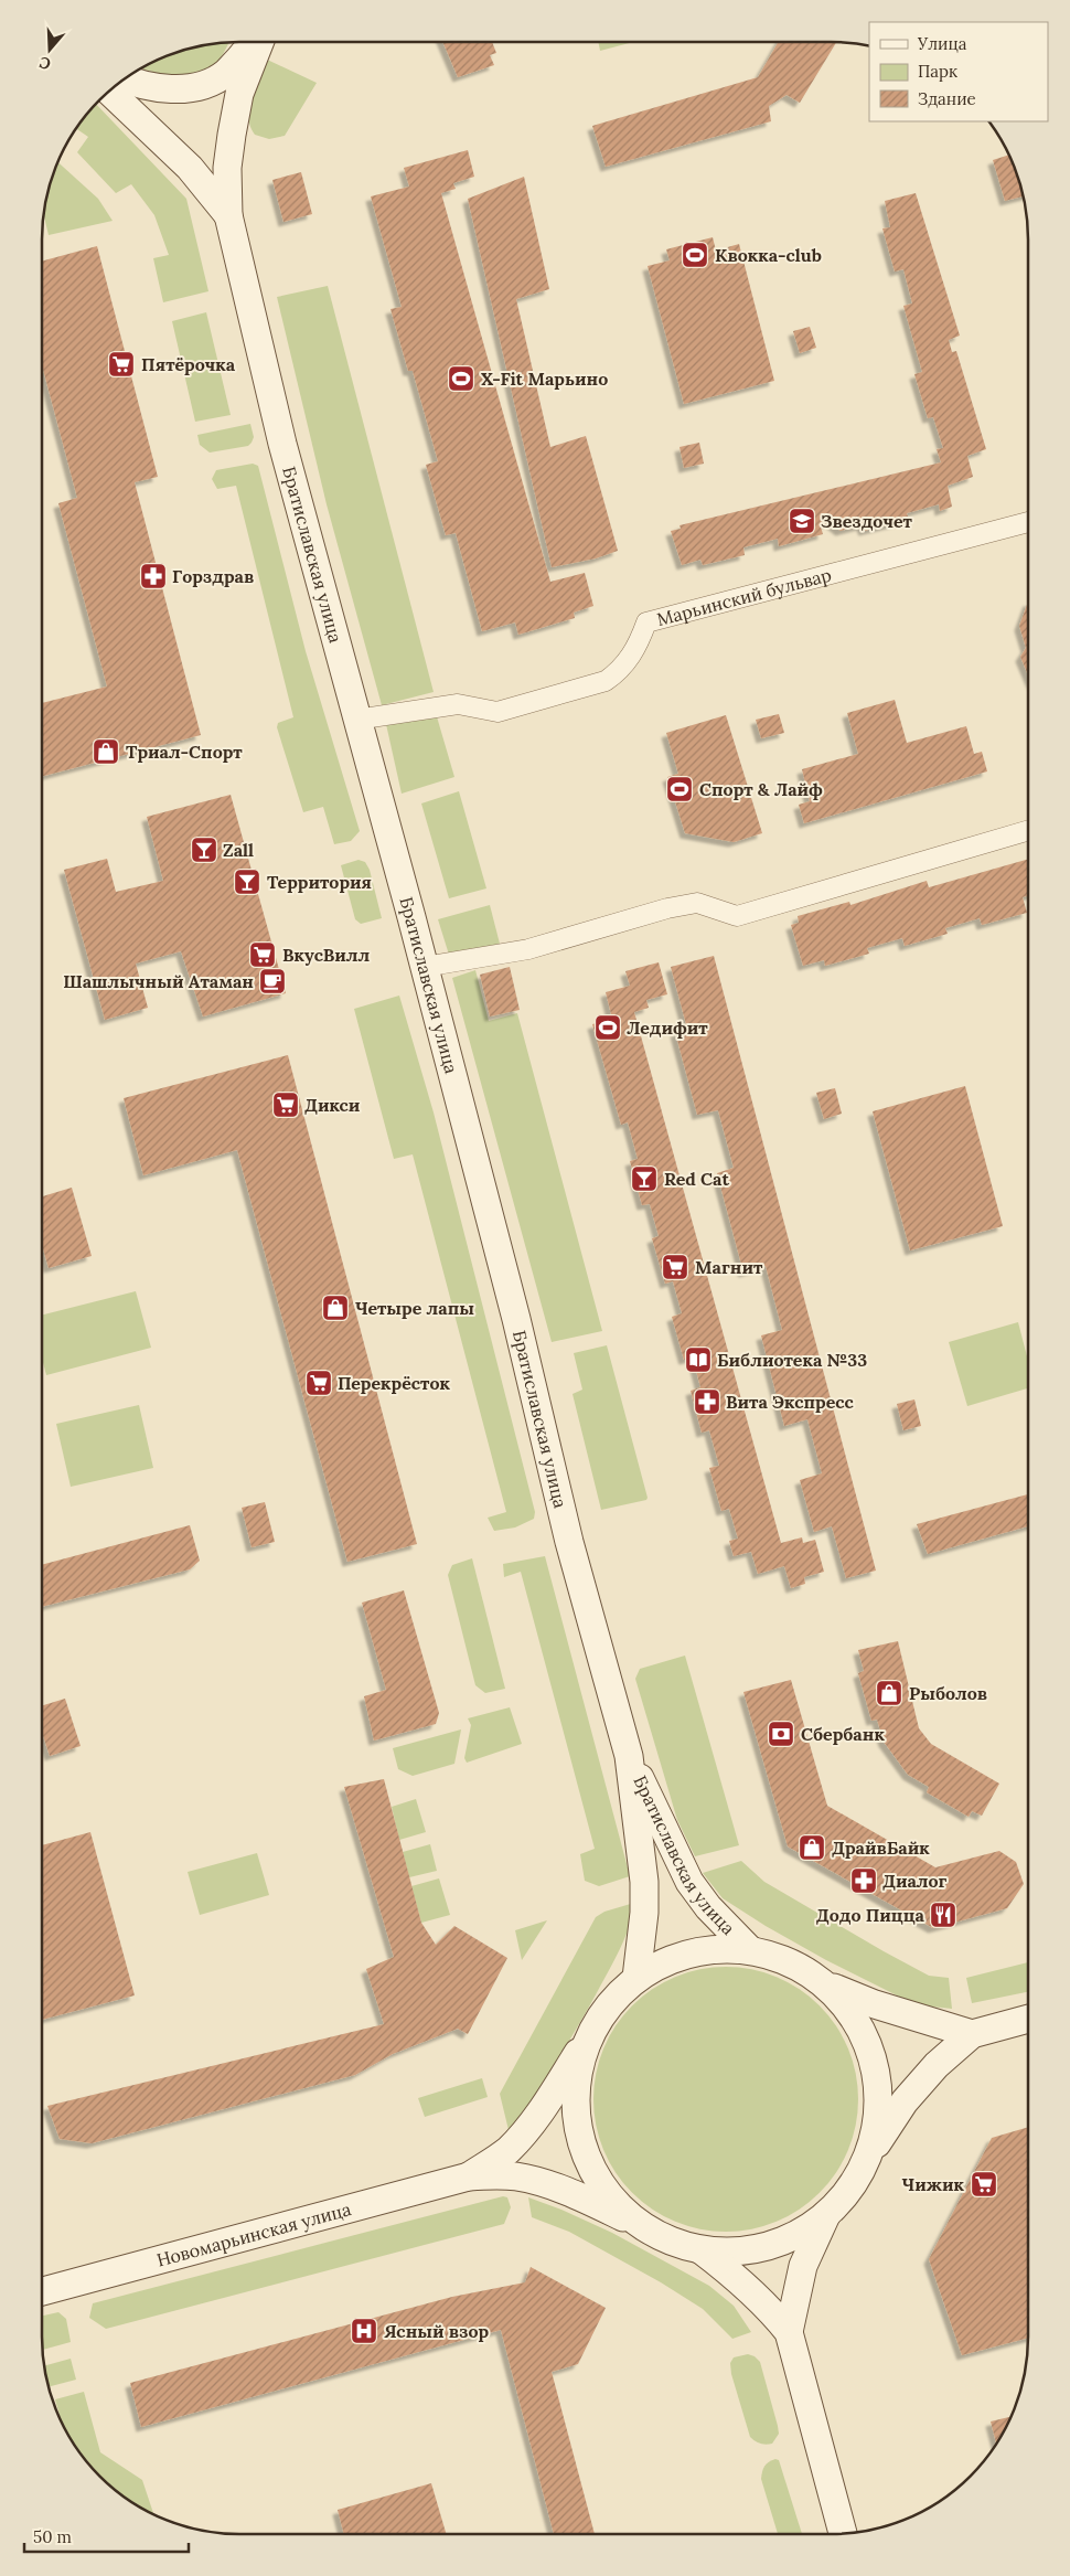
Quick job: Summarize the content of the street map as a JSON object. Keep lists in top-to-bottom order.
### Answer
{
  "streets": {
    "main road": ["Братиславская улица", "Новомарьинская улица"],
    "street": ["Марьинский бульвар"]
  },
  "crossings": [
    ["Братиславская улица", "Марьинский бульвар"],
    ["Братиславская улица", "Новомарьинская улица"]
  ],
  "places": {
    "sports": [
      "Квокка-club",
      "X-Fit Марьино",
      "Спорт & Лайф",
      "Ледифит"
    ],
    "supermarket": [
      "Пятёрочка",
      "ВкусВилл",
      "Дикси",
      "Магнит",
      "Перекрёсток",
      "Чижик"
    ],
    "school or university": ["Звездочет"],
    "pharmacy": ["Горздрав", "Вита Экспресс", "Диалог"],
    "shop": [
      "Триал-Спорт",
      "Четыре лапы",
      "Рыболов",
      "ДрайвБайк"
    ],
    "bar": ["Zall", "Территория", "Red Cat"],
    "cafe": ["Шашлычный Атаман"],
    "library": ["Библиотека №33"],
    "bank": ["Сбербанк"],
    "restaurant": ["Додо Пицца"],
    "hospital": ["Ясный взор"]
  },
  "legend": ["Улица", "Парк", "Здание"],
  "scale_bar": "50 m",
  "north": "bottom"
}
